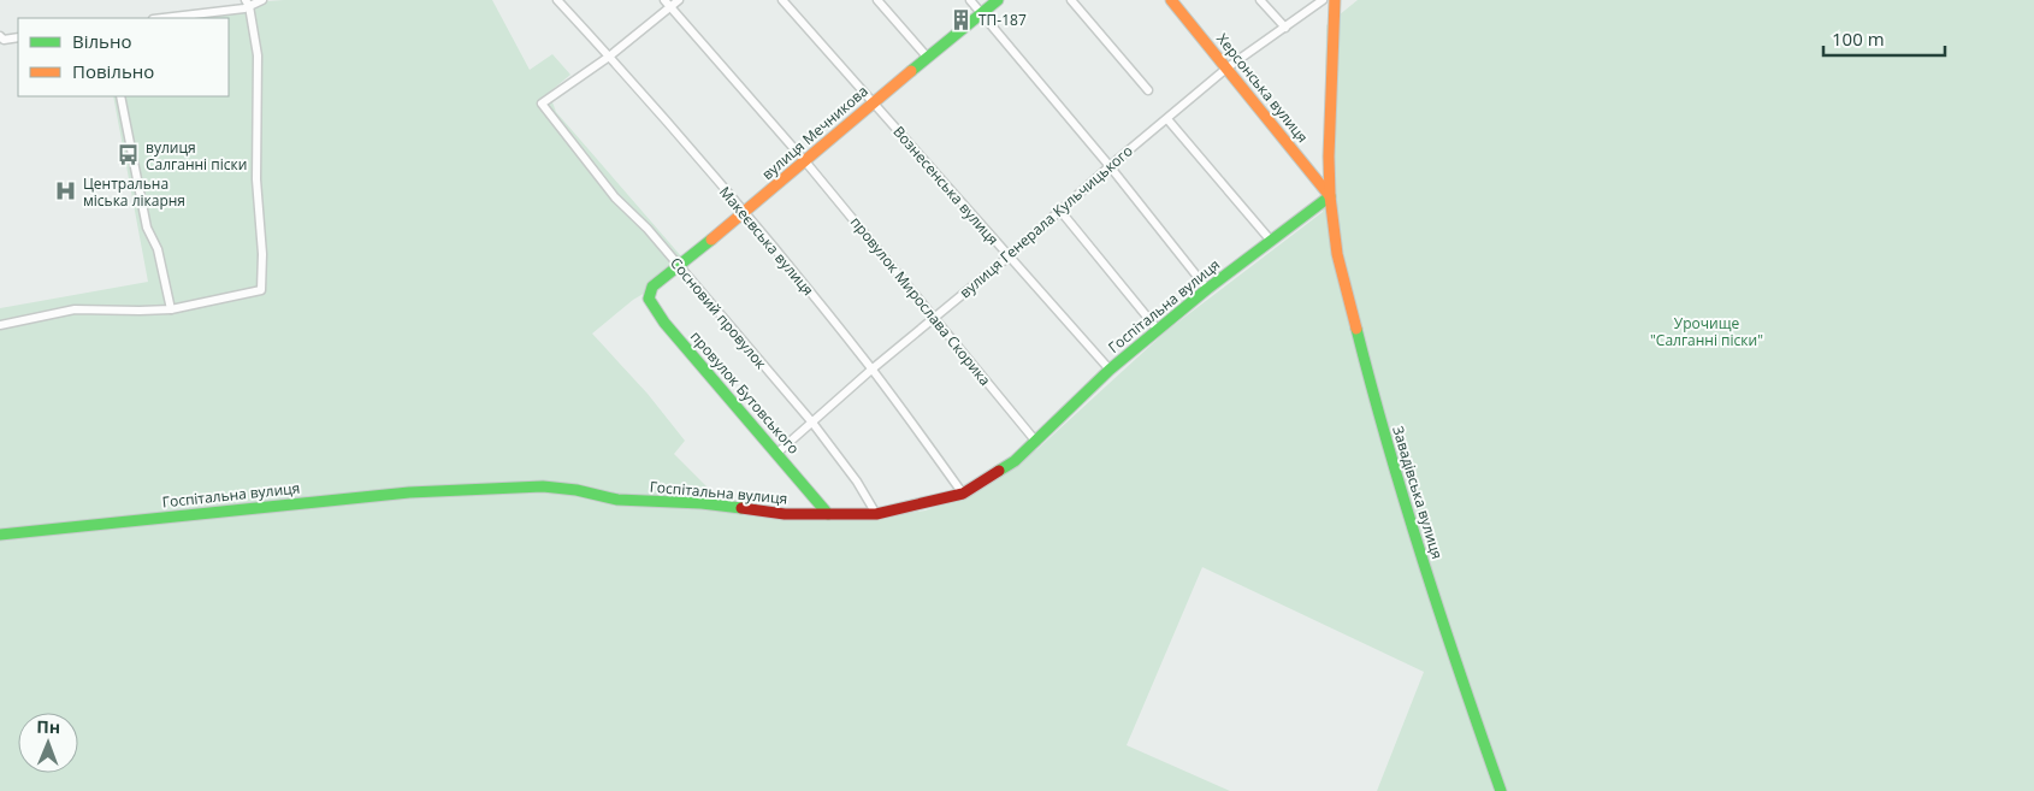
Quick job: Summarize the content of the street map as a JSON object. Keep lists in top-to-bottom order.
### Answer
{
  "streets": {
    "street": [
      "Херсонська вулиця",
      "вулиця Мечникова",
      "Вознесенська вулиця",
      "вулиця Генерала Кульчицького",
      "Макеєвська вулиця",
      "провулок Мирослава Скорика",
      "Госпітальна вулиця",
      "Сосновий провулок",
      "провулок Бутовського",
      "Завадівська вулиця"
    ]
  },
  "crossings": [
    ["Херсонська вулиця", "вулиця Генерала Кульчицького"],
    ["Херсонська вулиця", "Госпітальна вулиця"],
    ["Херсонська вулиця", "Завадівська вулиця"],
    ["вулиця Мечникова", "Вознесенська вулиця"],
    ["вулиця Мечникова", "Макеєвська вулиця"],
    ["вулиця Мечникова", "провулок Мирослава Скорика"],
    ["вулиця Мечникова", "Сосновий провулок"],
    ["вулиця Мечникова", "провулок Бутовського"],
    ["Вознесенська вулиця", "вулиця Генерала Кульчицького"],
    ["Вознесенська вулиця", "Госпітальна вулиця"],
    ["вулиця Генерала Кульчицького", "Макеєвська вулиця"],
    ["вулиця Генерала Кульчицького", "провулок Мирослава Скорика"],
    ["вулиця Генерала Кульчицького", "Сосновий провулок"],
    ["вулиця Генерала Кульчицького", "провулок Бутовського"],
    ["Макеєвська вулиця", "Госпітальна вулиця"],
    ["Макеєвська вулиця", "Сосновий провулок"],
    ["провулок Мирослава Скорика", "Госпітальна вулиця"],
    ["Госпітальна вулиця", "Сосновий провулок"],
    ["Госпітальна вулиця", "провулок Бутовського"],
    ["Госпітальна вулиця", "Завадівська вулиця"]
  ],
  "parks": ["Урочище \"Салганні піски\""],
  "places": {
    "building": ["ТП-187"],
    "bus stop": ["вулиця Салганні піски"],
    "hospital": ["Центральна міська лікарня"]
  },
  "legend": ["Вільно", "Повільно"],
  "scale_bar": "100 m",
  "north": "top"
}
